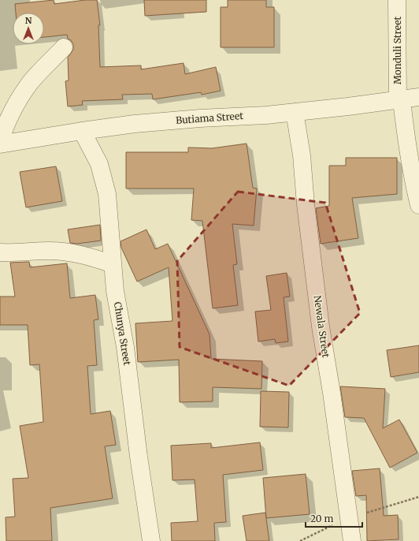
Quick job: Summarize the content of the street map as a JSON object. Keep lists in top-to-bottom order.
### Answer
{
  "streets": {
    "street": [
      "Monduli Street",
      "Butiama Street",
      "Newala Street",
      "Chunya Street"
    ]
  },
  "crossings": [
    ["Monduli Street", "Butiama Street"],
    ["Butiama Street", "Newala Street"],
    ["Butiama Street", "Chunya Street"]
  ],
  "scale_bar": "20 m",
  "north": "top"
}
